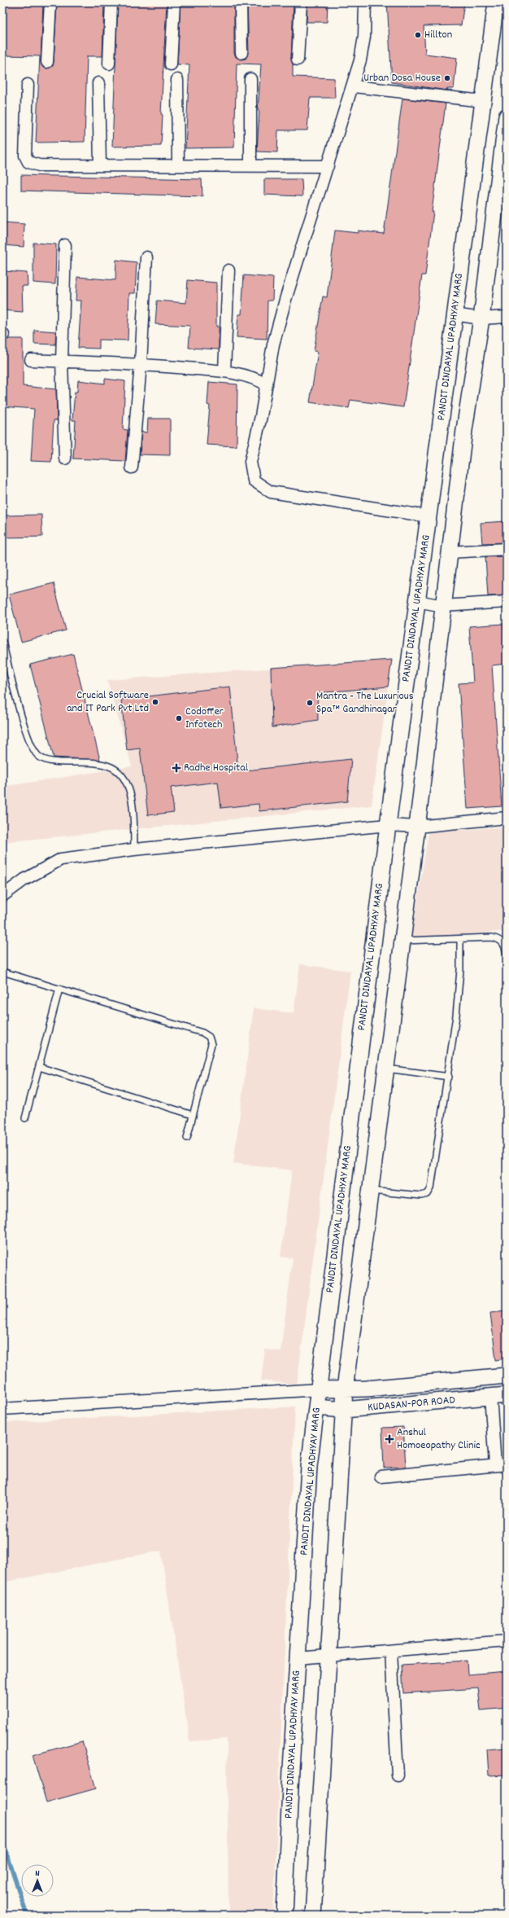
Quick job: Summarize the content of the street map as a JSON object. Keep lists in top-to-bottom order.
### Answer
{
  "streets": {
    "street": ["PANDIT DINDAYAL UPADHYAY MARG", "KUDASAN-POR ROAD"]
  },
  "crossings": [
    ["PANDIT DINDAYAL UPADHYAY MARG", "KUDASAN-POR ROAD"]
  ],
  "places": {
    "other": [
      "Hillton",
      "Urban Dosa House",
      "Crucial Software and IT Park Pvt Ltd",
      "Mantra - The Luxurious Spa™ Gandhinagar",
      "Codoffer Infotech"
    ],
    "health": ["Radhe Hospital", "Anshul Homoeopathy Clinic"]
  },
  "north": "top"
}
